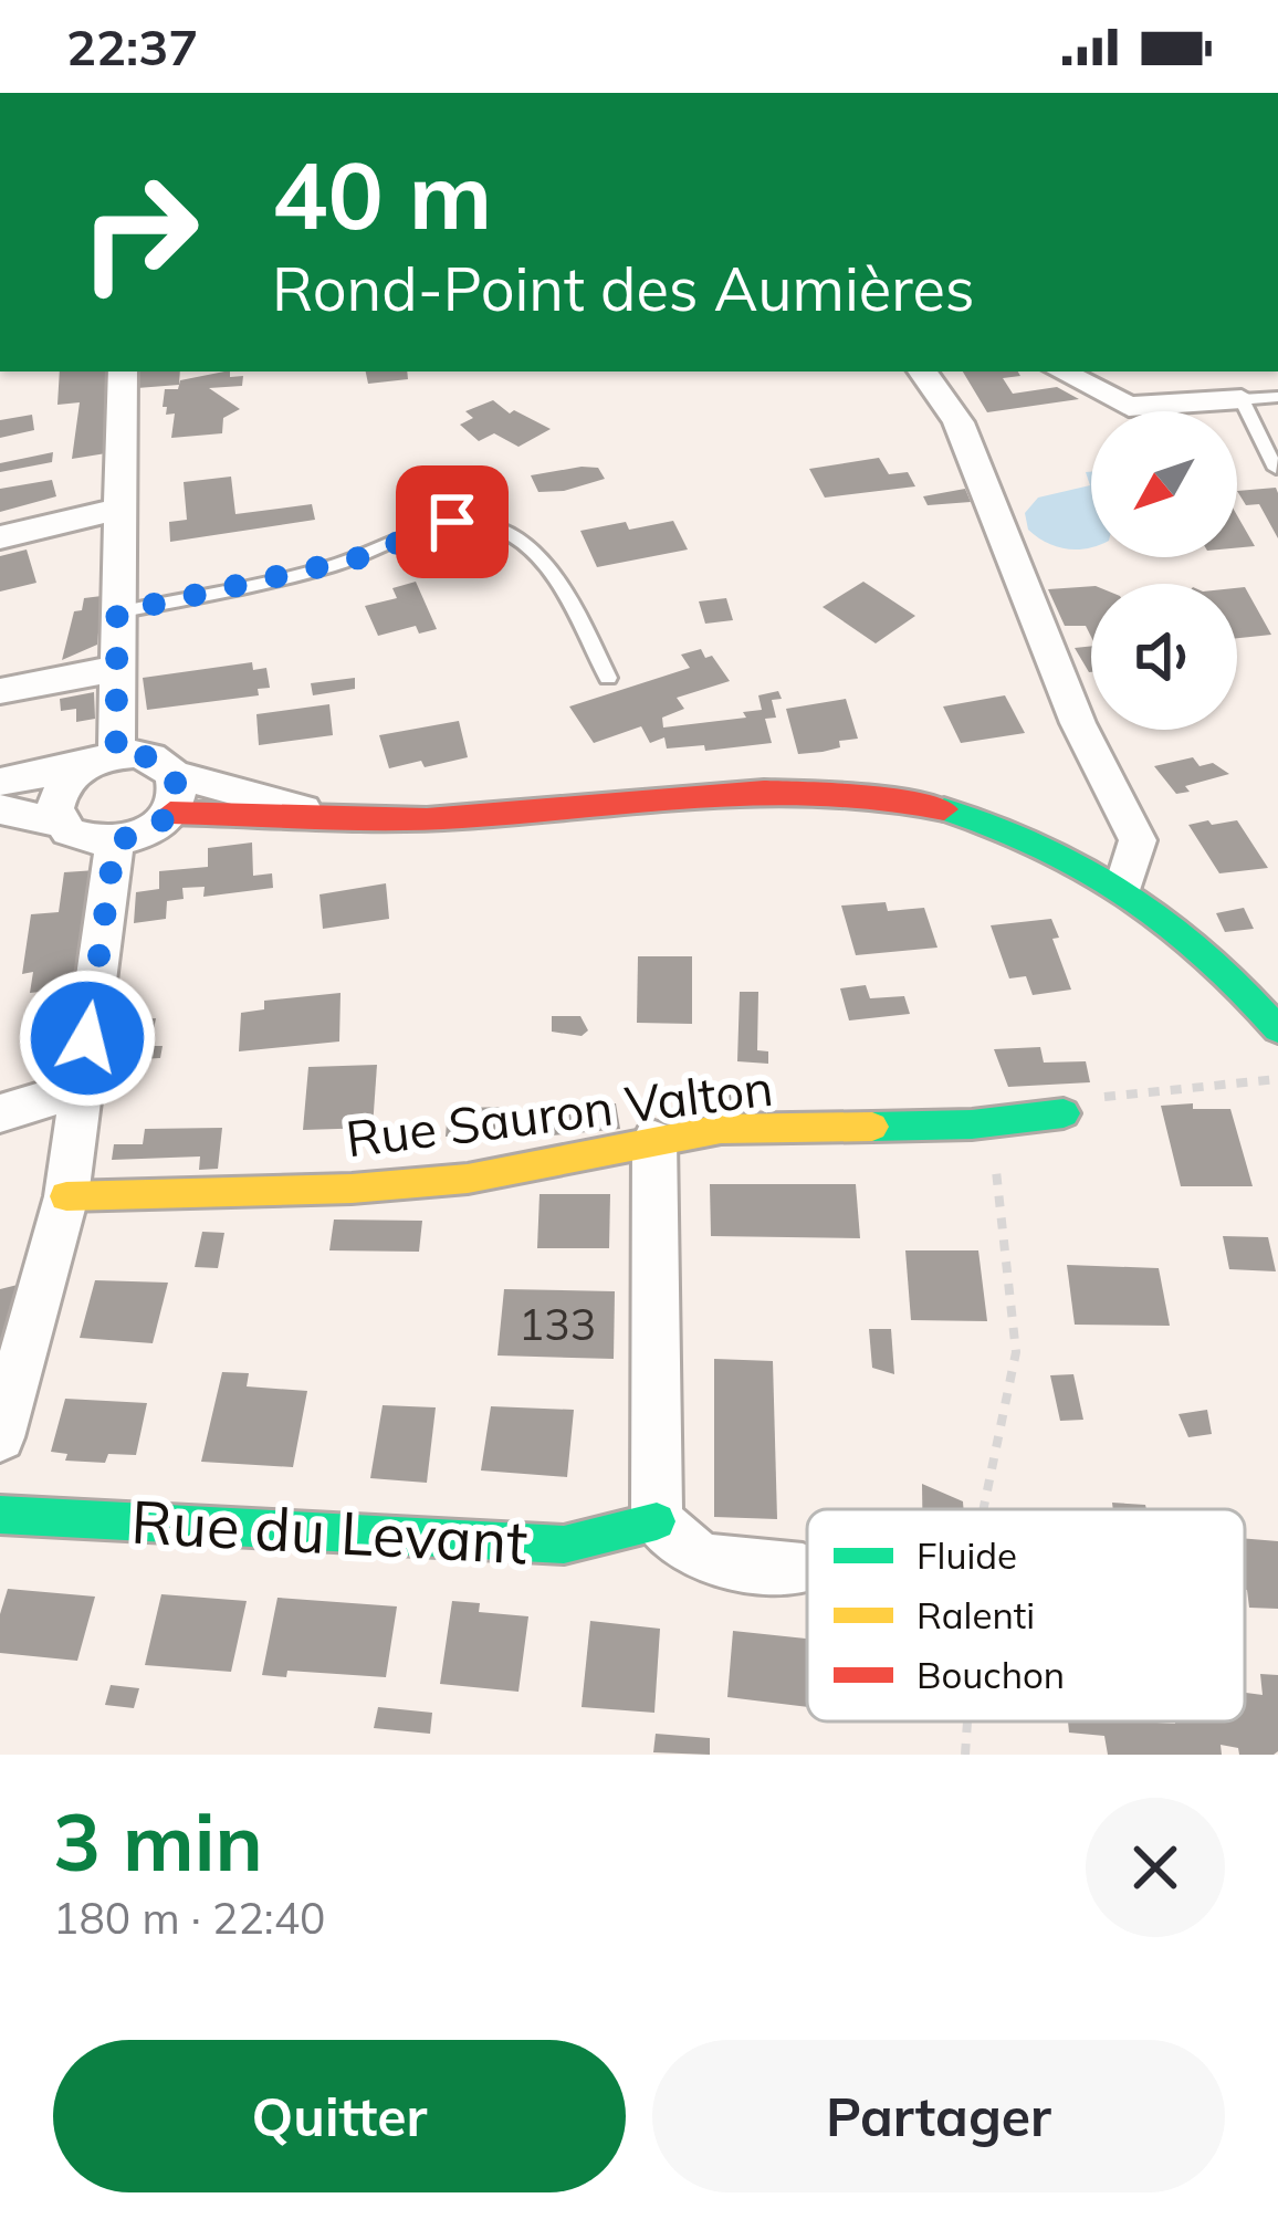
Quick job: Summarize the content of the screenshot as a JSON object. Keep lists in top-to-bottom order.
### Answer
{
  "streets": {
    "street": ["Rue Sauron Valton", "Rue du Levant"]
  },
  "house_numbers": ["133"],
  "legend": ["Fluide", "Ralenti", "Bouchon"],
  "north": "bottom left",
  "page": {
    "status": "22:37",
    "turn": ["40 m", "Rond-Point des Aumières"],
    "heading": ["3 min", "180 m · 22:40"],
    "buttons": ["Quitter", "Partager"]
  }
}
